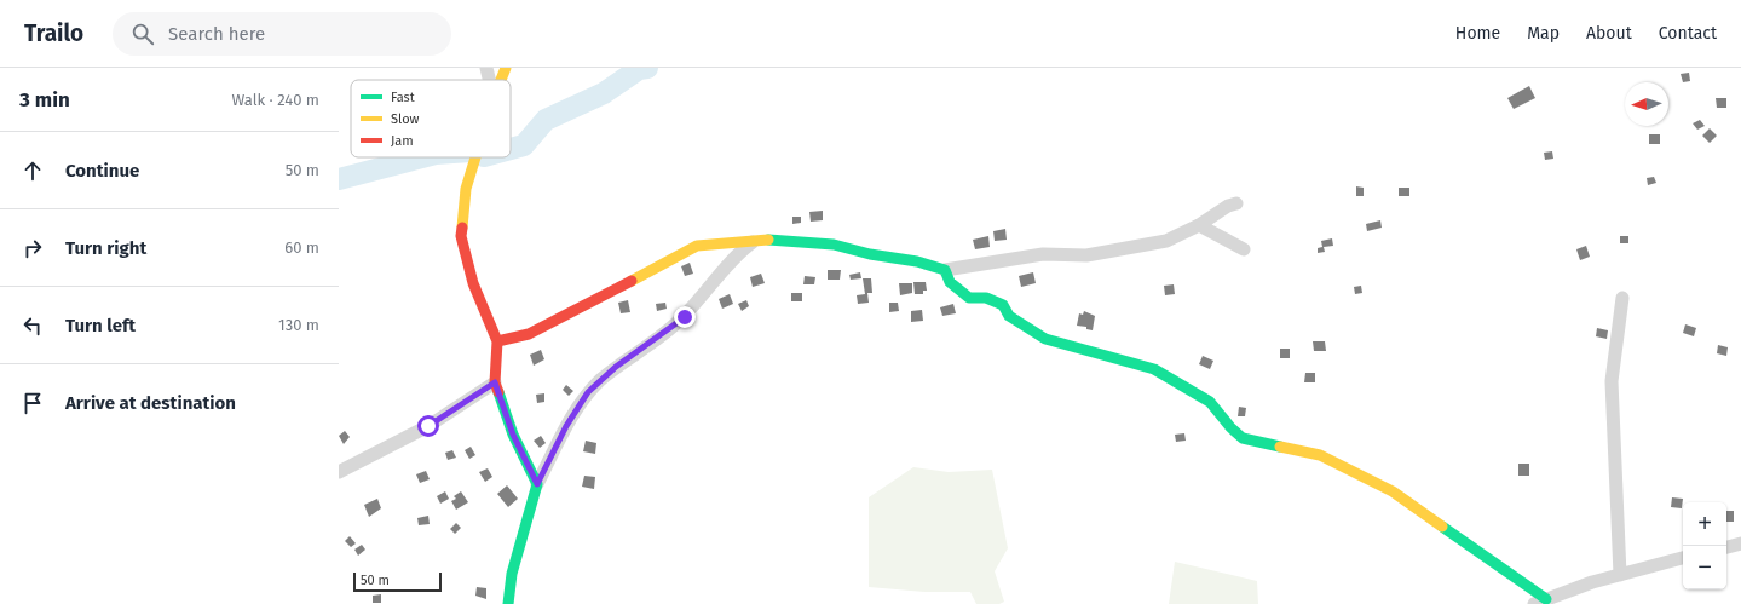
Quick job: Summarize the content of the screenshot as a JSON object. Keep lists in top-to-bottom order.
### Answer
{
  "legend": ["Fast", "Slow", "Jam"],
  "scale_bar": "50 m",
  "north": "left",
  "page": {
    "header": "Trailo",
    "search": "Search here",
    "nav": [
      "Home",
      "Map",
      "About",
      "Contact"
    ],
    "heading": ["3 min", "Walk · 240 m"],
    "list": [
      ["Continue", "50 m"],
      ["Turn right", "60 m"],
      ["Turn left", "130 m"],
      "Arrive at destination"
    ],
    "map_buttons": ["+", "−"],
    "scale": "50 m"
  }
}
